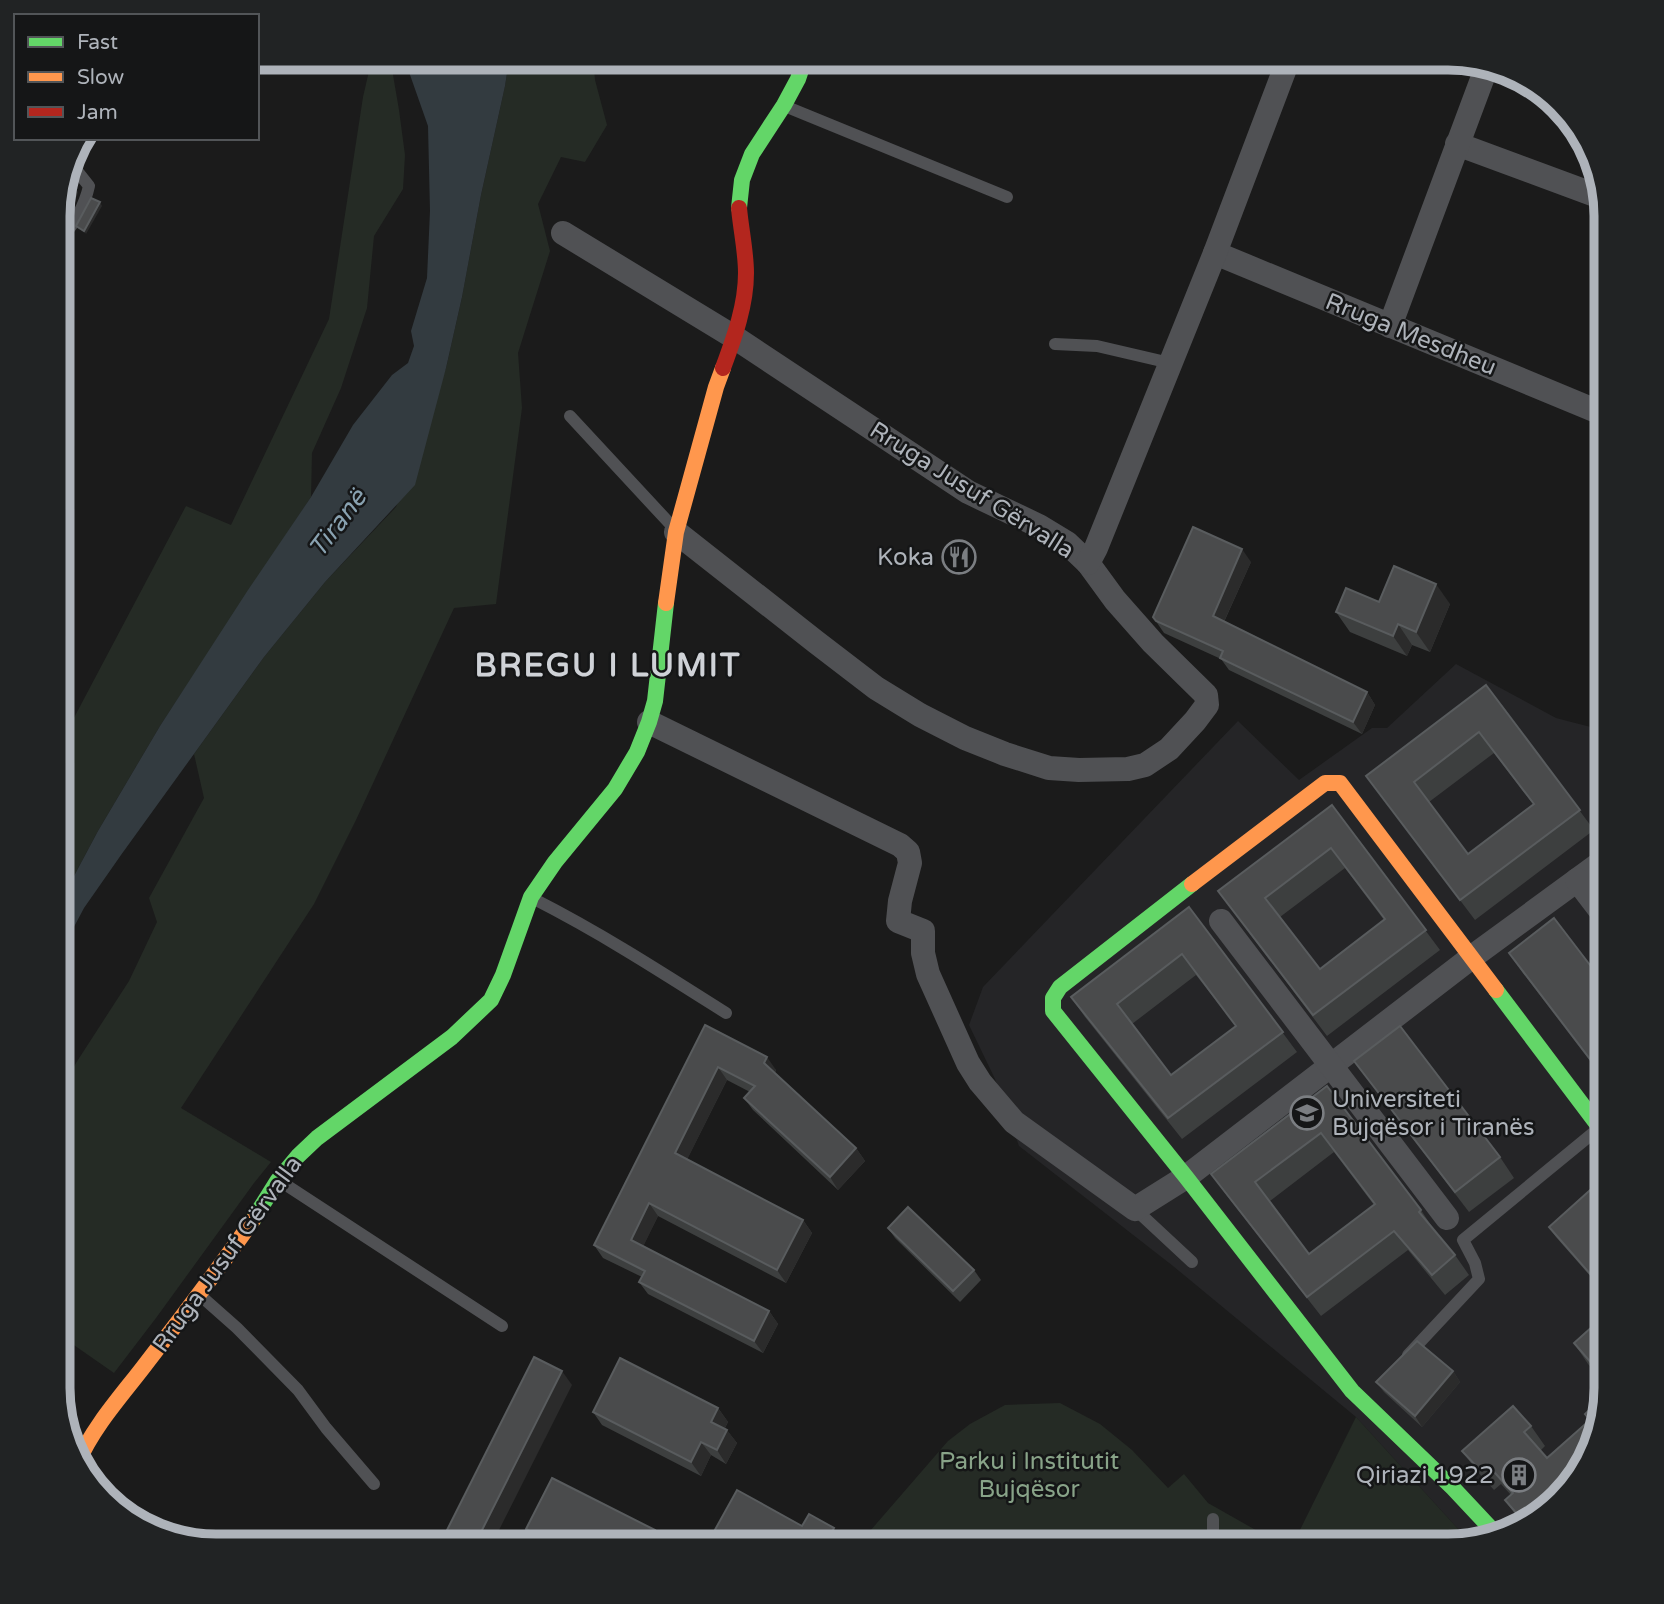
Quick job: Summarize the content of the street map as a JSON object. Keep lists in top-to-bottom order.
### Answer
{
  "streets": {
    "street": ["Rruga Mesdheu", "Rruga Jusuf Gërvalla"]
  },
  "districts": ["BREGU I LUMIT"],
  "water": ["Tiranë"],
  "parks": ["Parku i Institutit Bujqësor"],
  "places": {
    "restaurant": ["Koka"],
    "school or university": ["Universiteti Bujqësor i Tiranës"],
    "building": ["Qiriazi 1922"]
  },
  "legend": ["Fast", "Slow", "Jam"]
}
